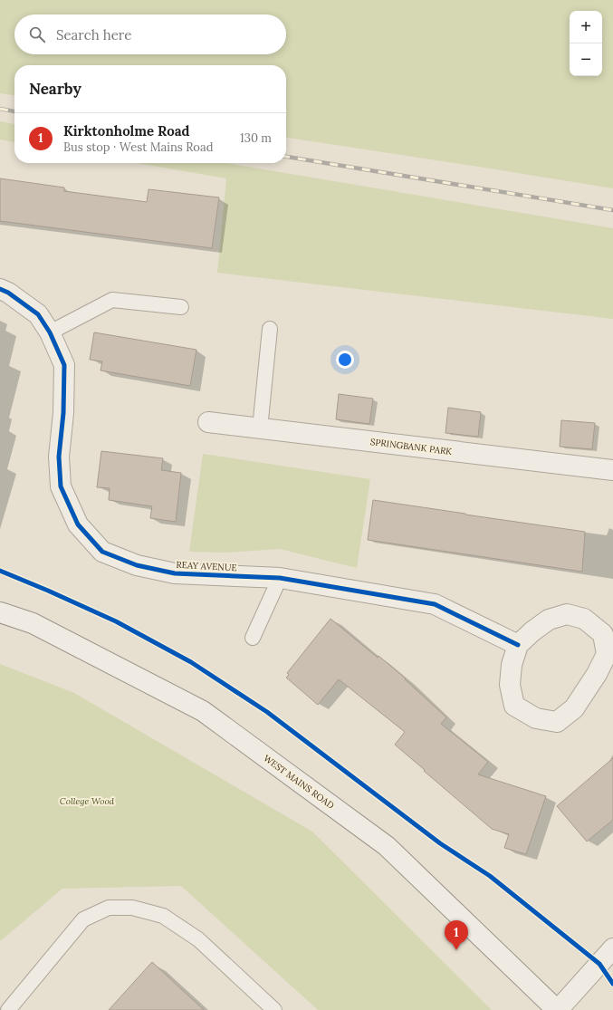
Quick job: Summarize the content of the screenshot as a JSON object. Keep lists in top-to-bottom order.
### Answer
{
  "streets": {
    "street": ["SPRINGBANK PARK", "REAY AVENUE", "WEST MAINS ROAD"]
  },
  "parks": ["College Wood"],
  "page": {
    "map_buttons": ["+", "−"],
    "search": "Search here",
    "heading": "Nearby",
    "list": [
      {
        "mark": "1",
        "name": "Kirktonholme Road",
        "note": "Bus stop · West Mains Road",
        "value": "130 m"
      }
    ],
    "pins": "1"
  }
}
